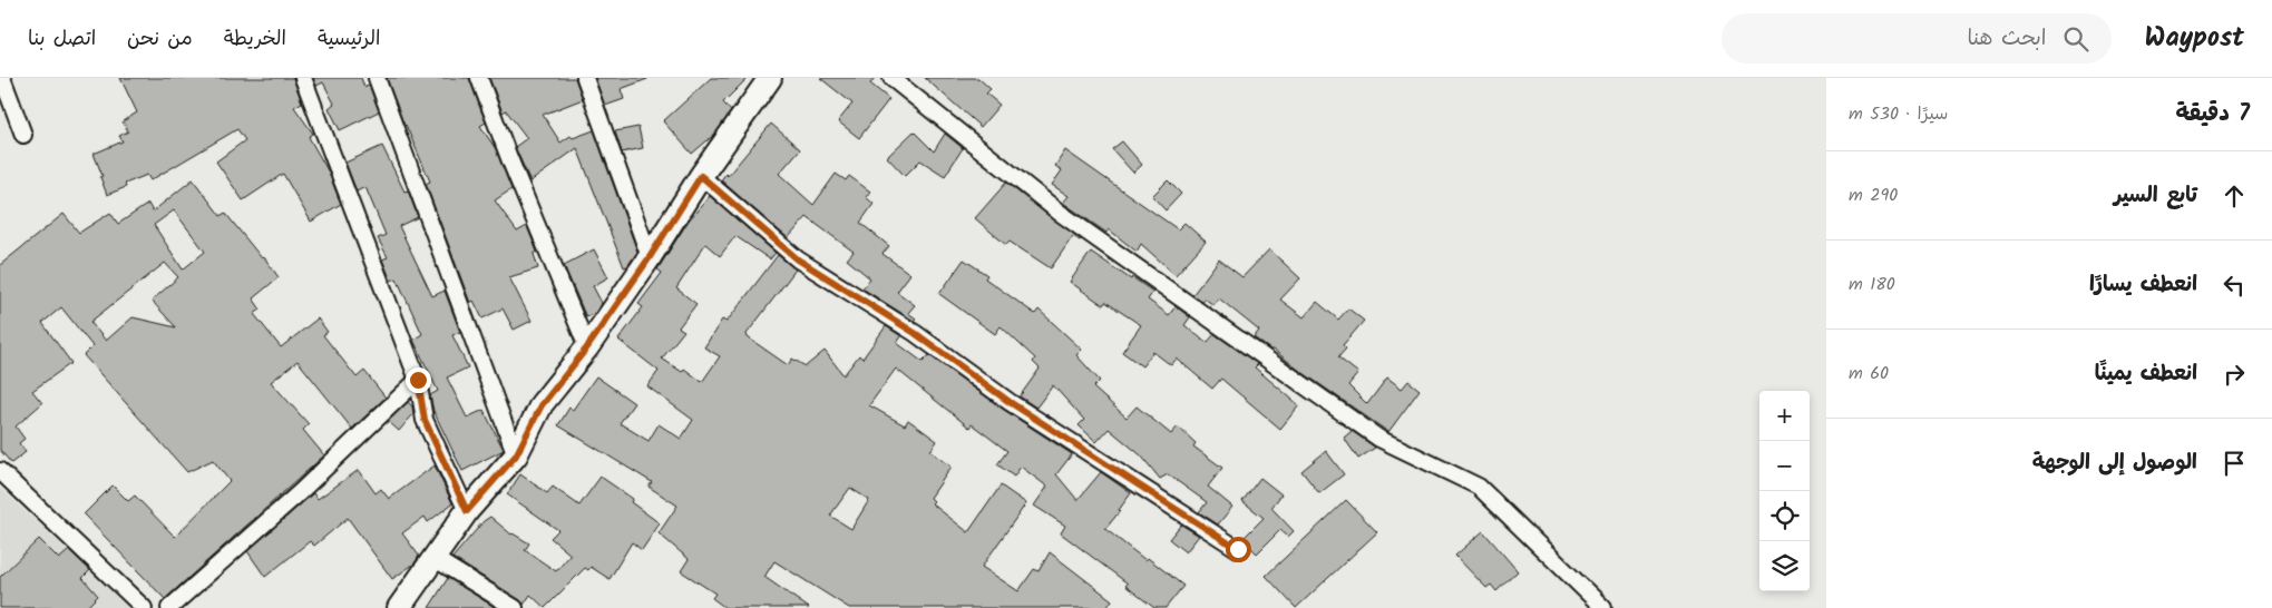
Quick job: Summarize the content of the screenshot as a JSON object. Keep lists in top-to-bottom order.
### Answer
{
  "page": {
    "header": "Waypost",
    "search": "ابحث هنا",
    "nav": [
      "الرئيسية",
      "الخريطة",
      "من نحن",
      "اتصل بنا"
    ],
    "heading": ["7 دقيقة", "سيرًا · 530 m"],
    "list": [
      ["تابع السير", "290 m"],
      ["انعطف يسارًا", "180 m"],
      ["انعطف يمينًا", "60 m"],
      "الوصول إلى الوجهة"
    ],
    "map_buttons": ["+", "−"]
  }
}
